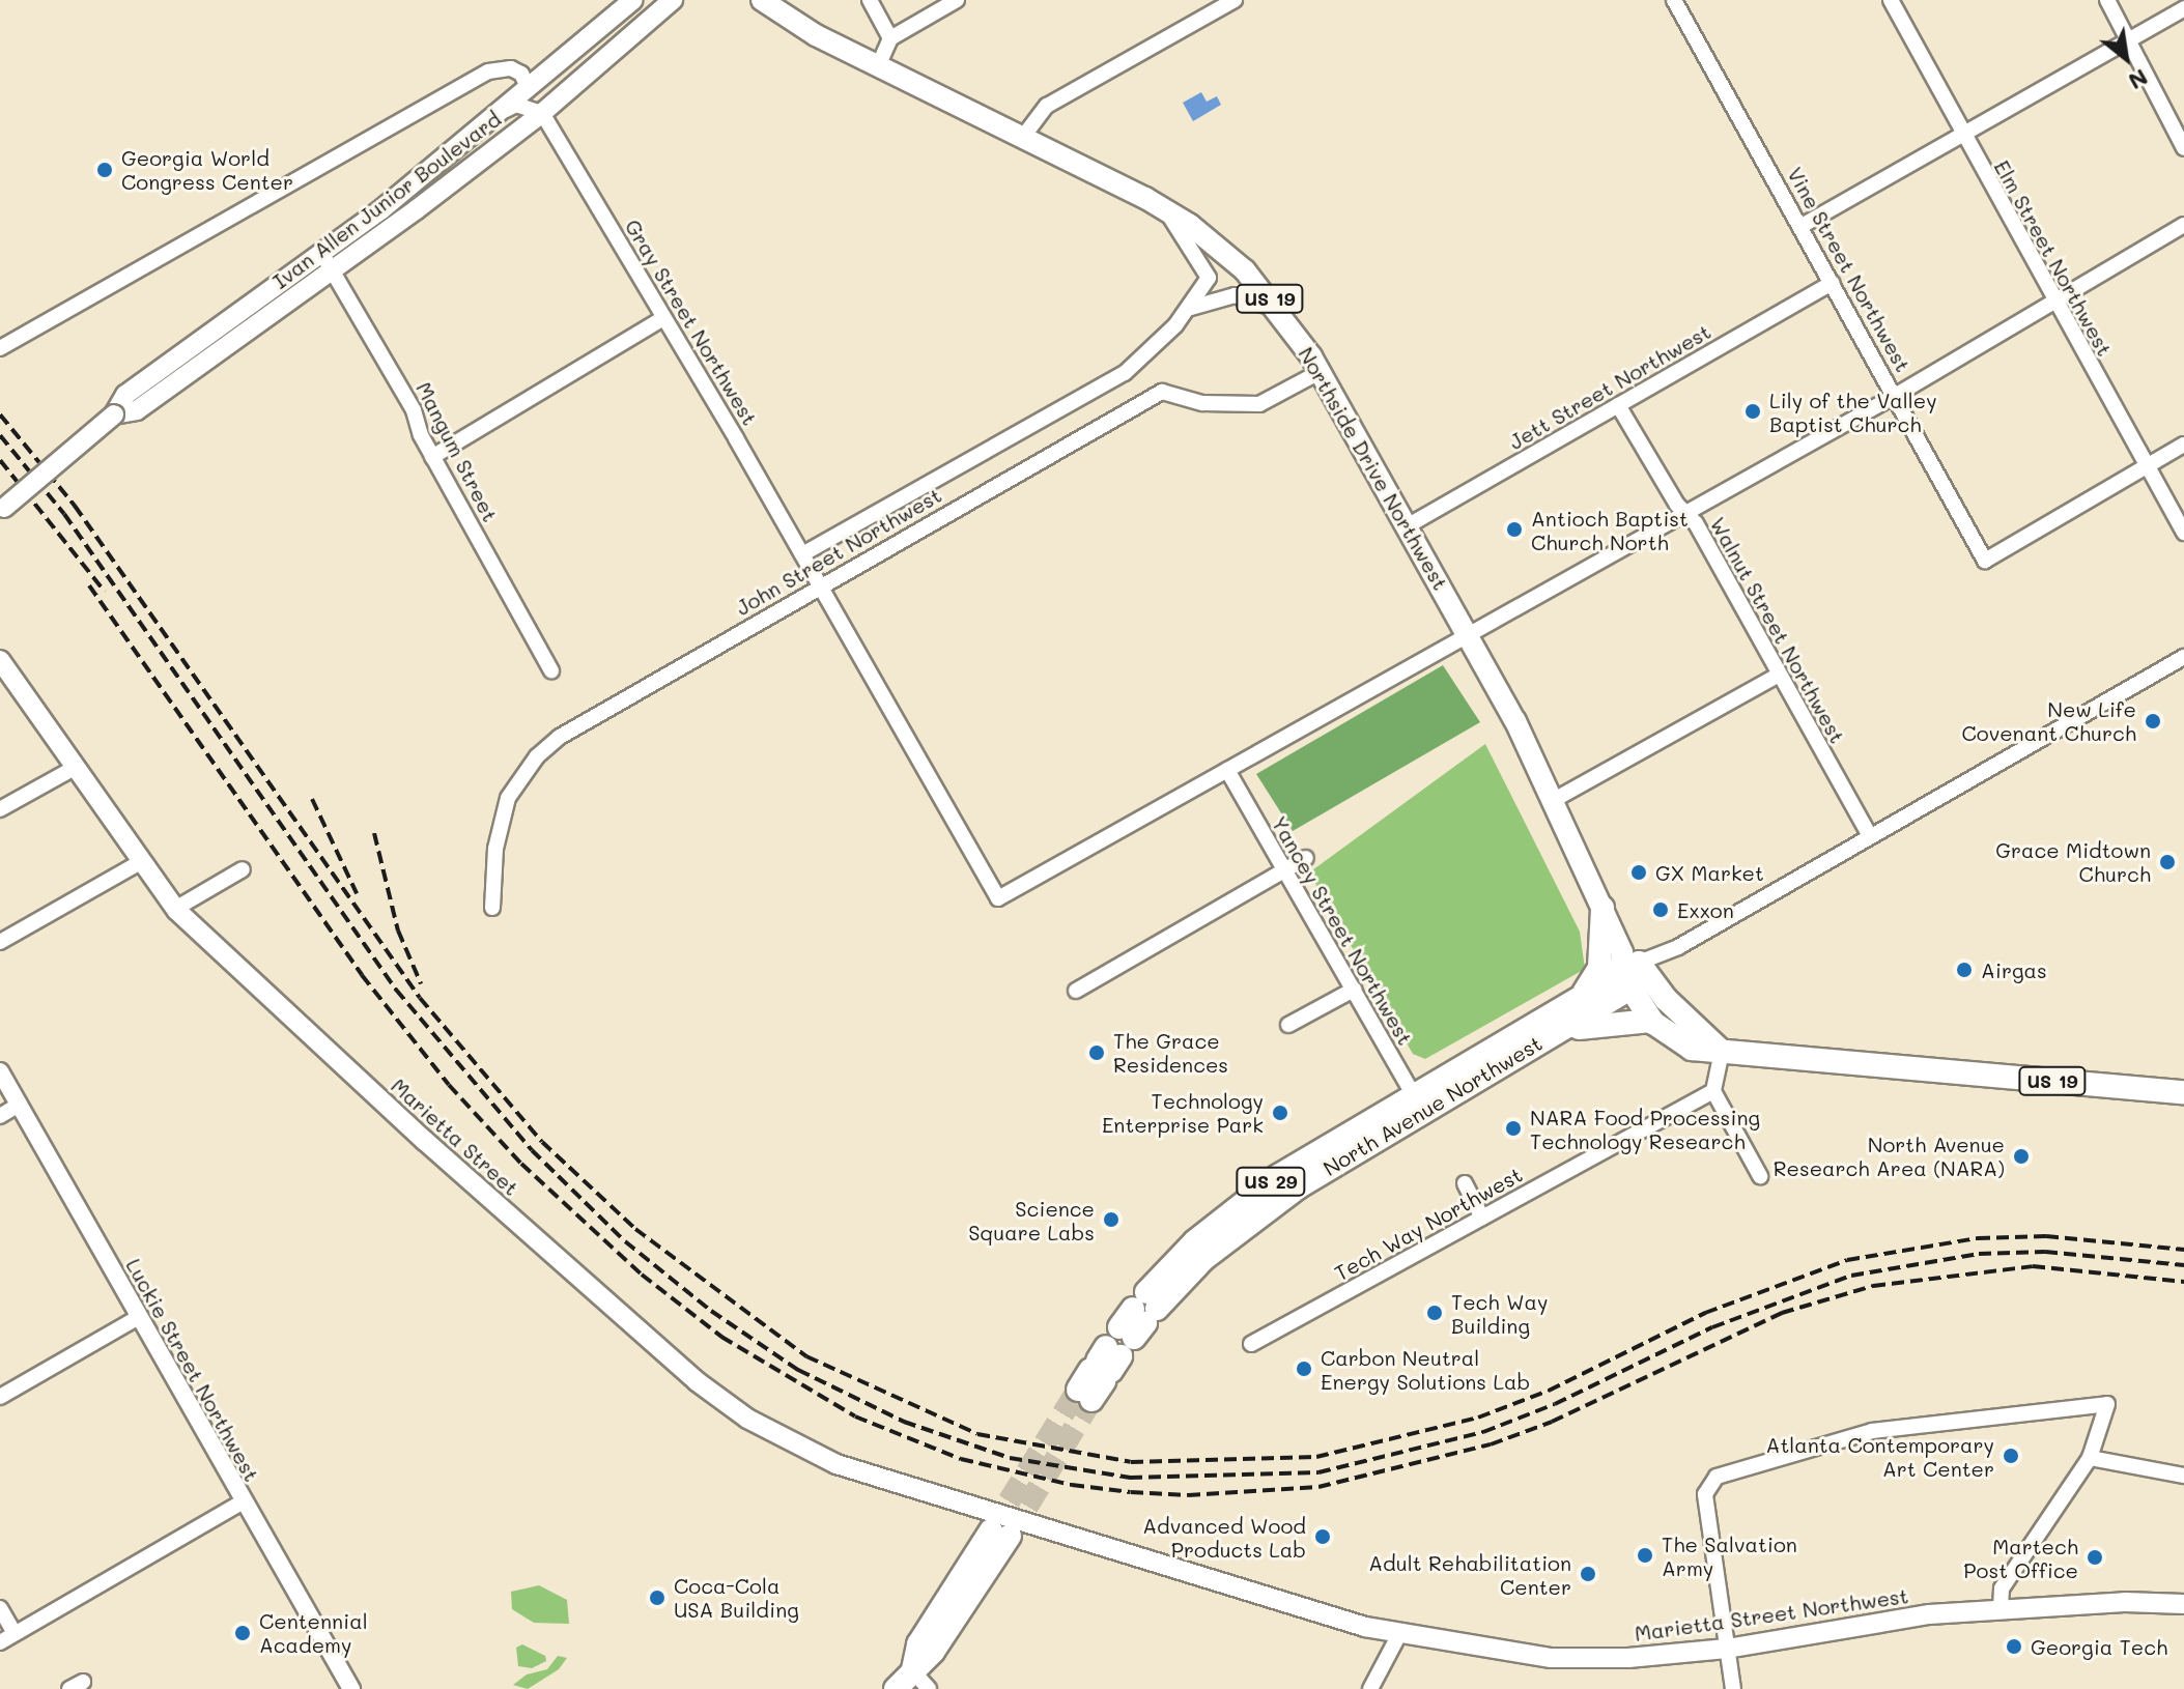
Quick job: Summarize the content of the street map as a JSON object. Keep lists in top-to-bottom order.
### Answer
{
  "streets": {
    "highway": [
      "US 19",
      "Northside Drive Northwest",
      "North Avenue Northwest",
      "US 29"
    ],
    "main road": ["Ivan Allen Junior Boulevard", "Marietta Street", "Marietta Street Northwest"],
    "street": [
      "Elm Street Northwest",
      "Vine Street Northwest",
      "Gray Street Northwest",
      "Jett Street Northwest",
      "Mangum Street",
      "John Street Northwest",
      "Walnut Street Northwest",
      "Yancey Street Northwest",
      "Tech Way Northwest",
      "Luckie Street Northwest"
    ]
  },
  "crossings": [
    ["Ivan Allen Junior Boulevard", "Gray Street Northwest"],
    ["Ivan Allen Junior Boulevard", "Mangum Street"],
    ["Elm Street Northwest", "Vine Street Northwest"],
    ["Vine Street Northwest", "Jett Street Northwest"],
    ["Gray Street Northwest", "John Street Northwest"],
    ["Gray Street Northwest", "Yancey Street Northwest"],
    ["Jett Street Northwest", "Northside Drive Northwest"],
    ["Jett Street Northwest", "Walnut Street Northwest"],
    ["Northside Drive Northwest", "John Street Northwest"],
    ["Northside Drive Northwest", "North Avenue Northwest"],
    ["Walnut Street Northwest", "North Avenue Northwest"],
    ["Yancey Street Northwest", "North Avenue Northwest"],
    ["Marietta Street", "Marietta Street Northwest"]
  ],
  "places": [
    "Georgia World Congress Center",
    "Lily of the Valley Baptist Church",
    "Antioch Baptist Church North",
    "New Life Covenant Church",
    "Grace Midtown Church",
    "GX Market",
    "Exxon",
    "Airgas",
    "The Grace Residences",
    "Technology Enterprise Park",
    "NARA Food Processing Technology Research",
    "North Avenue Research Area (NARA)",
    "Science Square Labs",
    "Tech Way Building",
    "Carbon Neutral Energy Solutions Lab",
    "Atlanta Contemporary Art Center",
    "Advanced Wood Products Lab",
    "The Salvation Army",
    "Martech Post Office",
    "Adult Rehabilitation Center",
    "Coca-Cola USA Building",
    "Centennial Academy",
    "Georgia Tech"
  ],
  "north": "bottom right"
}
